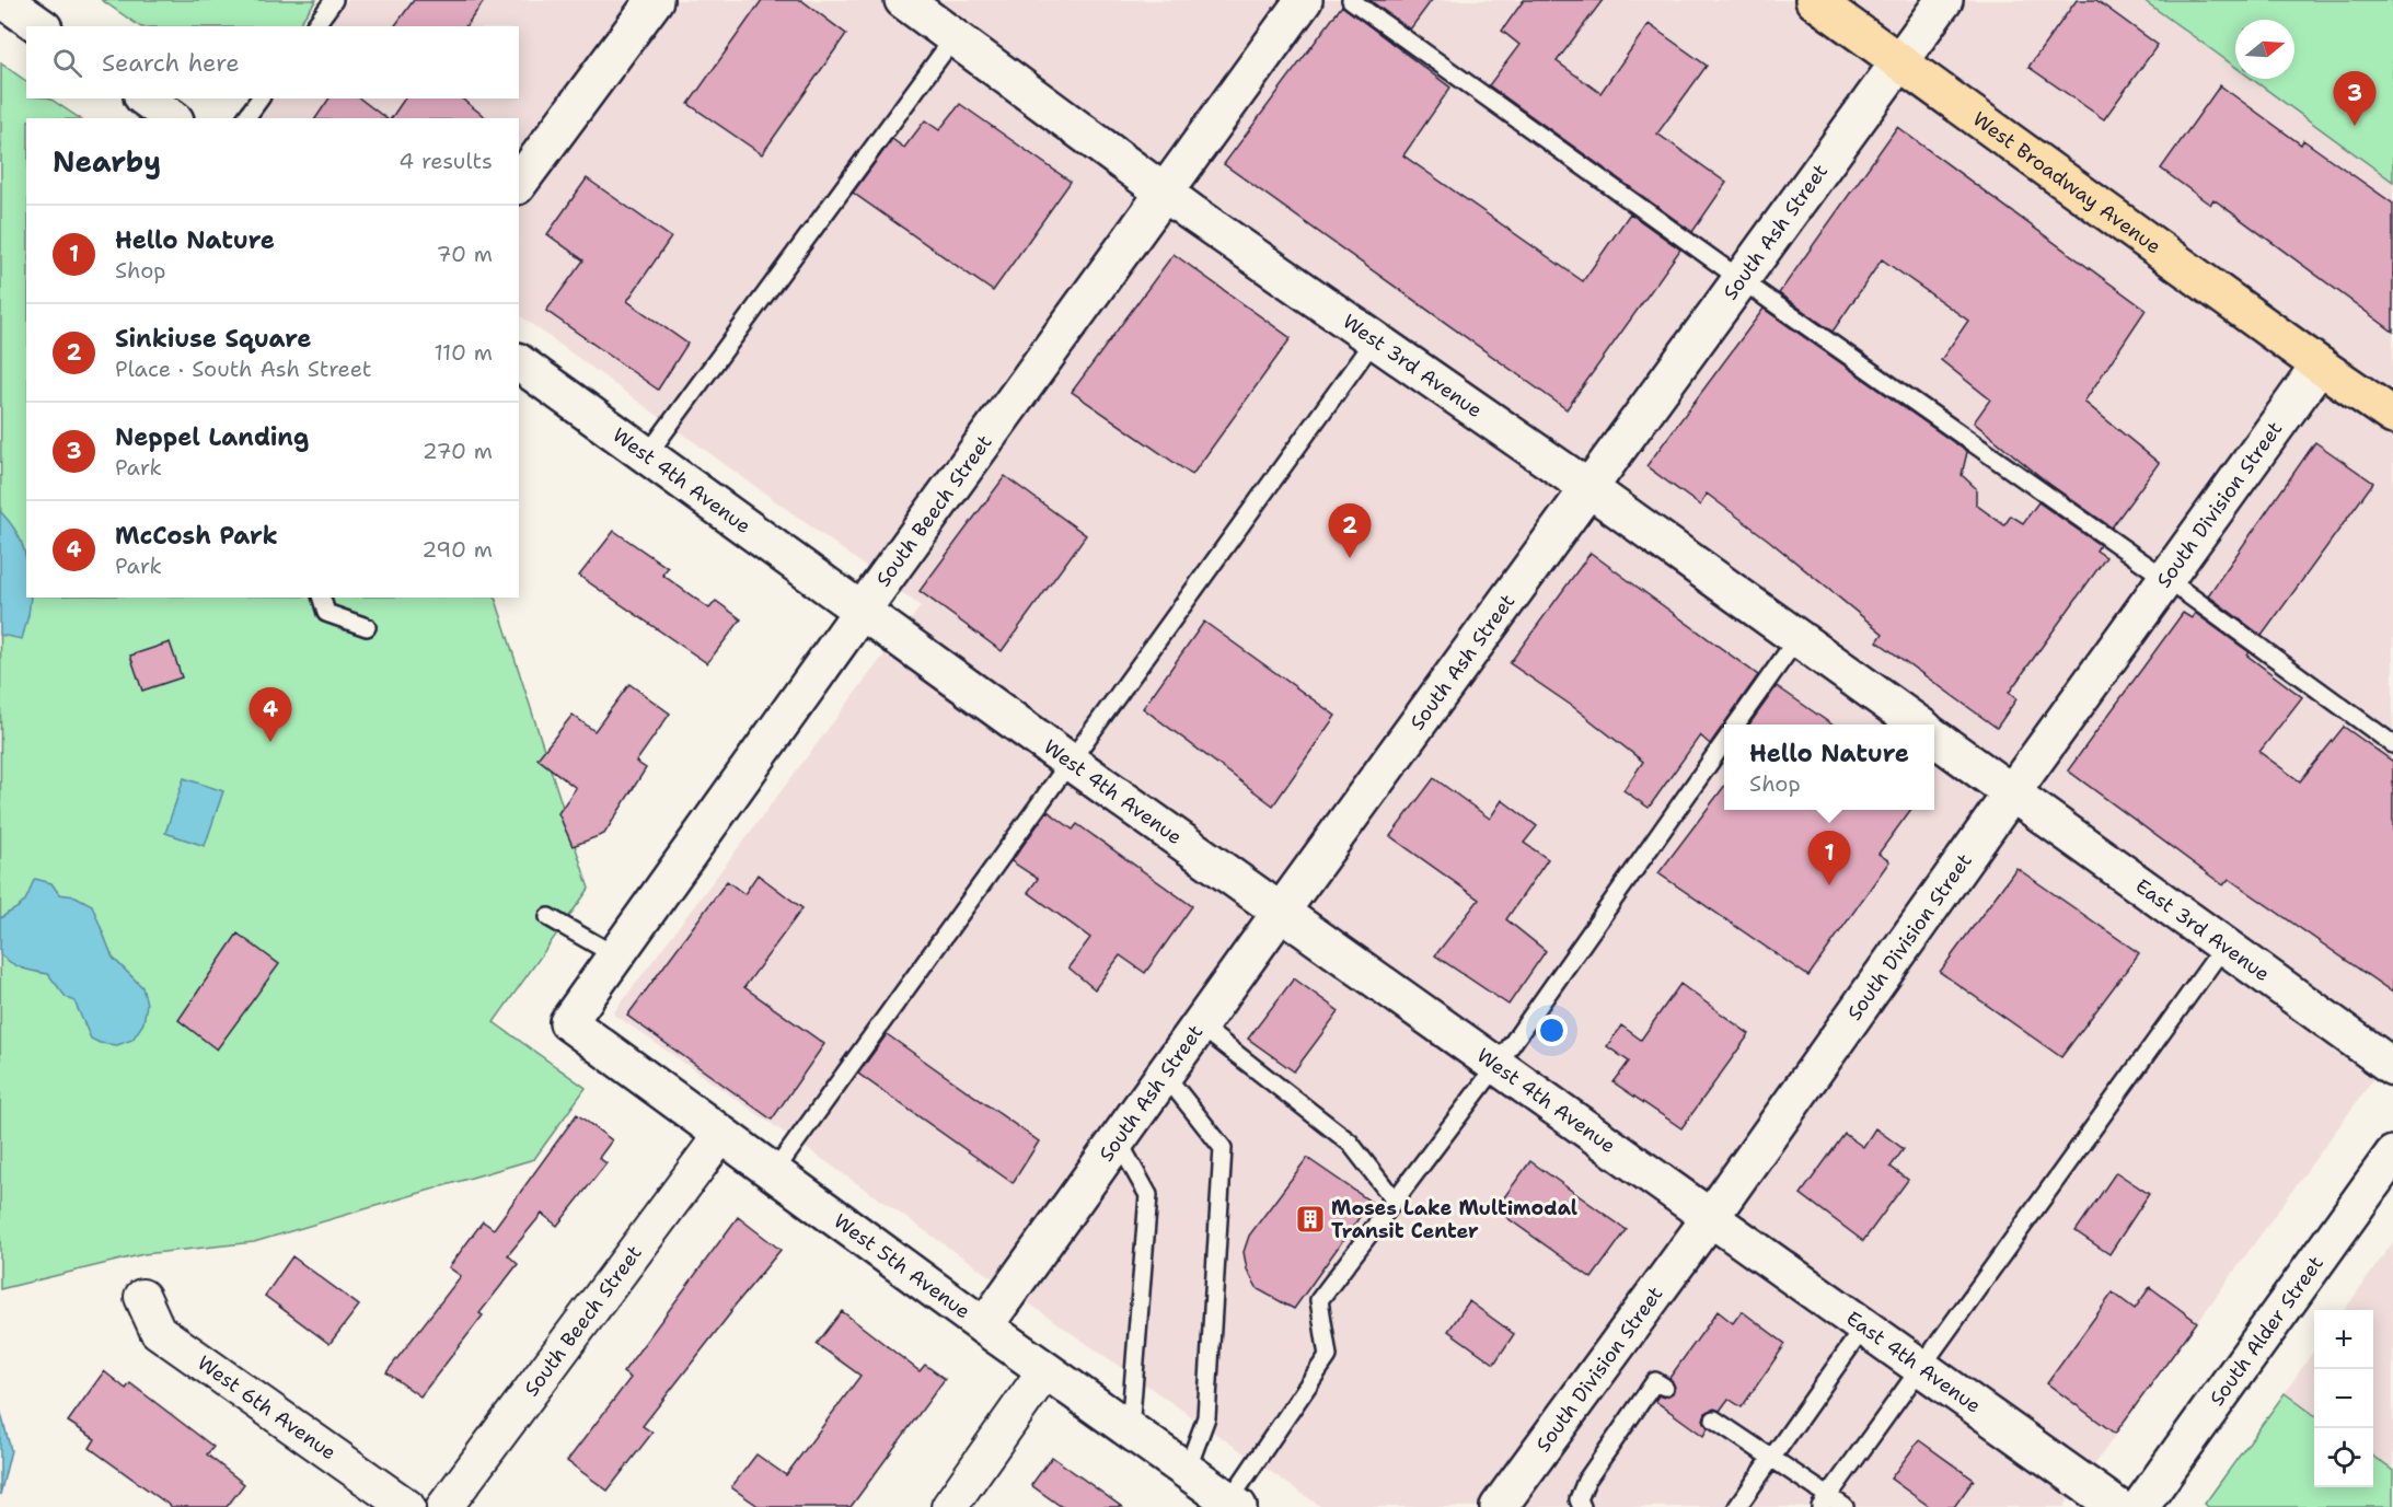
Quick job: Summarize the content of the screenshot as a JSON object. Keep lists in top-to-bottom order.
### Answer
{
  "streets": {
    "main road": ["West Broadway Avenue"],
    "street": [
      "South Ash Street",
      "West 3rd Avenue",
      "West 4th Avenue",
      "South Division Street",
      "South Beech Street",
      "East 3rd Avenue",
      "West 5th Avenue",
      "South Alder Street",
      "East 4th Avenue",
      "West 6th Avenue"
    ]
  },
  "crossings": [
    ["West Broadway Avenue", "South Ash Street"],
    ["West Broadway Avenue", "South Division Street"],
    ["South Ash Street", "West 3rd Avenue"],
    ["South Ash Street", "West 4th Avenue"],
    ["South Ash Street", "West 5th Avenue"],
    ["West 3rd Avenue", "South Beech Street"],
    ["West 4th Avenue", "South Division Street"],
    ["West 4th Avenue", "South Beech Street"],
    ["West 4th Avenue", "East 4th Avenue"],
    ["South Division Street", "East 3rd Avenue"],
    ["South Division Street", "East 4th Avenue"],
    ["South Beech Street", "West 5th Avenue"]
  ],
  "places": {
    "building": ["Moses Lake Multimodal Transit Center"]
  },
  "north": "right",
  "page": {
    "search": "Search here",
    "pins": [
      "3",
      "2",
      "4",
      "1"
    ],
    "heading": ["Nearby", "4 results"],
    "list": [
      {
        "mark": "1",
        "name": "Hello Nature",
        "note": "Shop",
        "value": "70 m"
      },
      {
        "mark": "2",
        "name": "Sinkiuse Square",
        "note": "Place · South Ash Street",
        "value": "110 m"
      },
      {
        "mark": "3",
        "name": "Neppel Landing",
        "note": "Park",
        "value": "270 m"
      },
      {
        "mark": "4",
        "name": "McCosh Park",
        "note": "Park",
        "value": "290 m"
      }
    ],
    "popup": ["Hello Nature", "Shop"],
    "map_buttons": ["+", "−"]
  }
}
